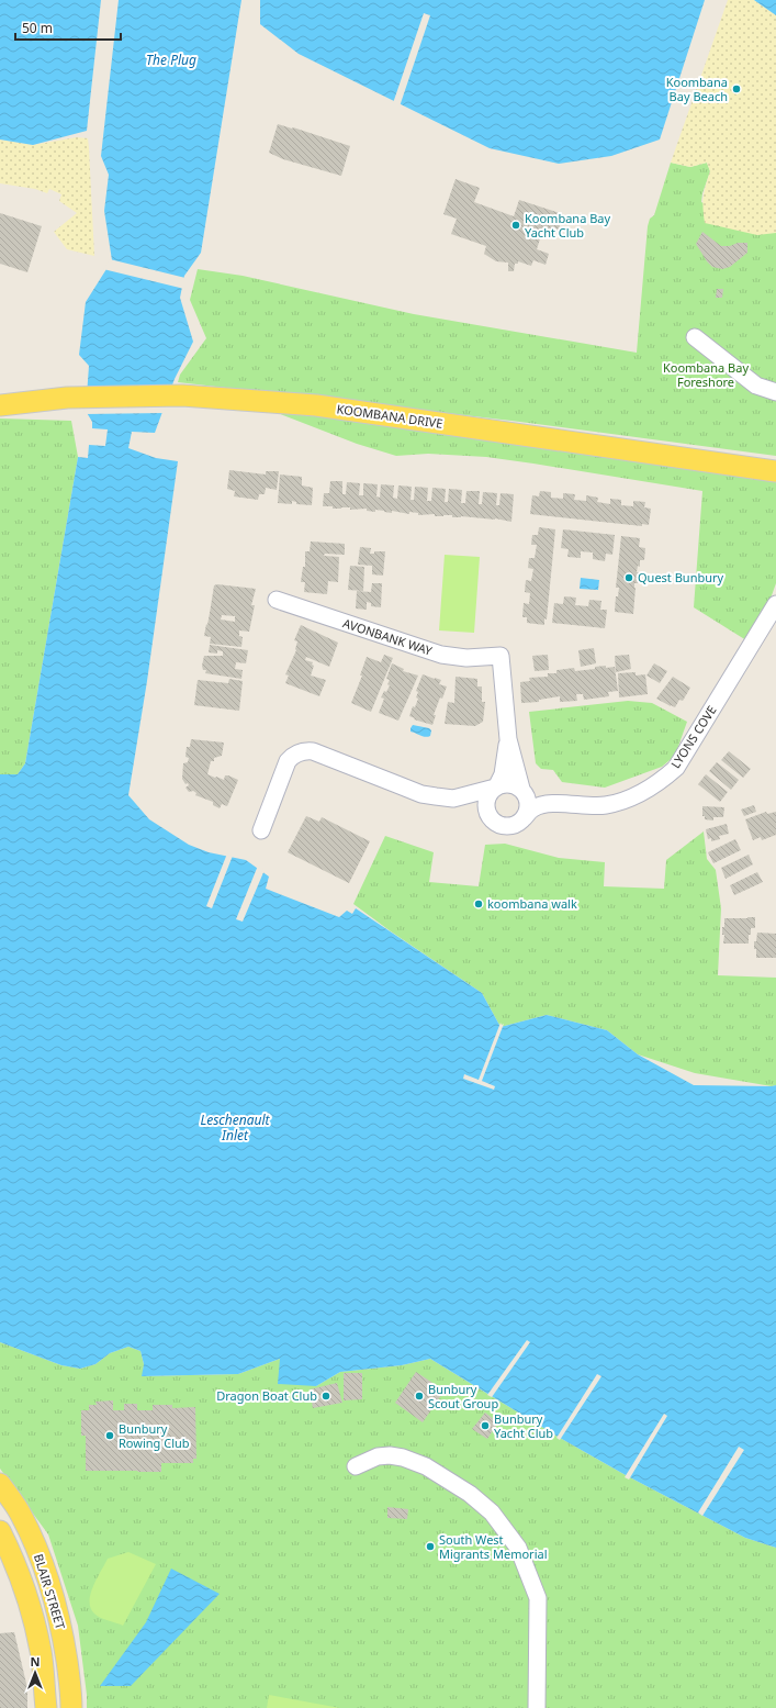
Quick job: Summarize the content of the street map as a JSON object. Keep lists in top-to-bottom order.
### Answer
{
  "streets": {
    "main road": ["KOOMBANA DRIVE", "BLAIR STREET"],
    "street": ["AVONBANK WAY", "LYONS COVE"]
  },
  "water": ["The Plug", "Leschenault Inlet"],
  "parks": ["Koombana Bay Foreshore"],
  "places": [
    "Koombana Bay Beach",
    "Koombana Bay Yacht Club",
    "Quest Bunbury",
    "koombana walk",
    "Dragon Boat Club",
    "Bunbury Scout Group",
    "Bunbury Yacht Club",
    "Bunbury Rowing Club",
    "South West Migrants Memorial"
  ],
  "scale_bar": "50 m",
  "north": "top"
}
